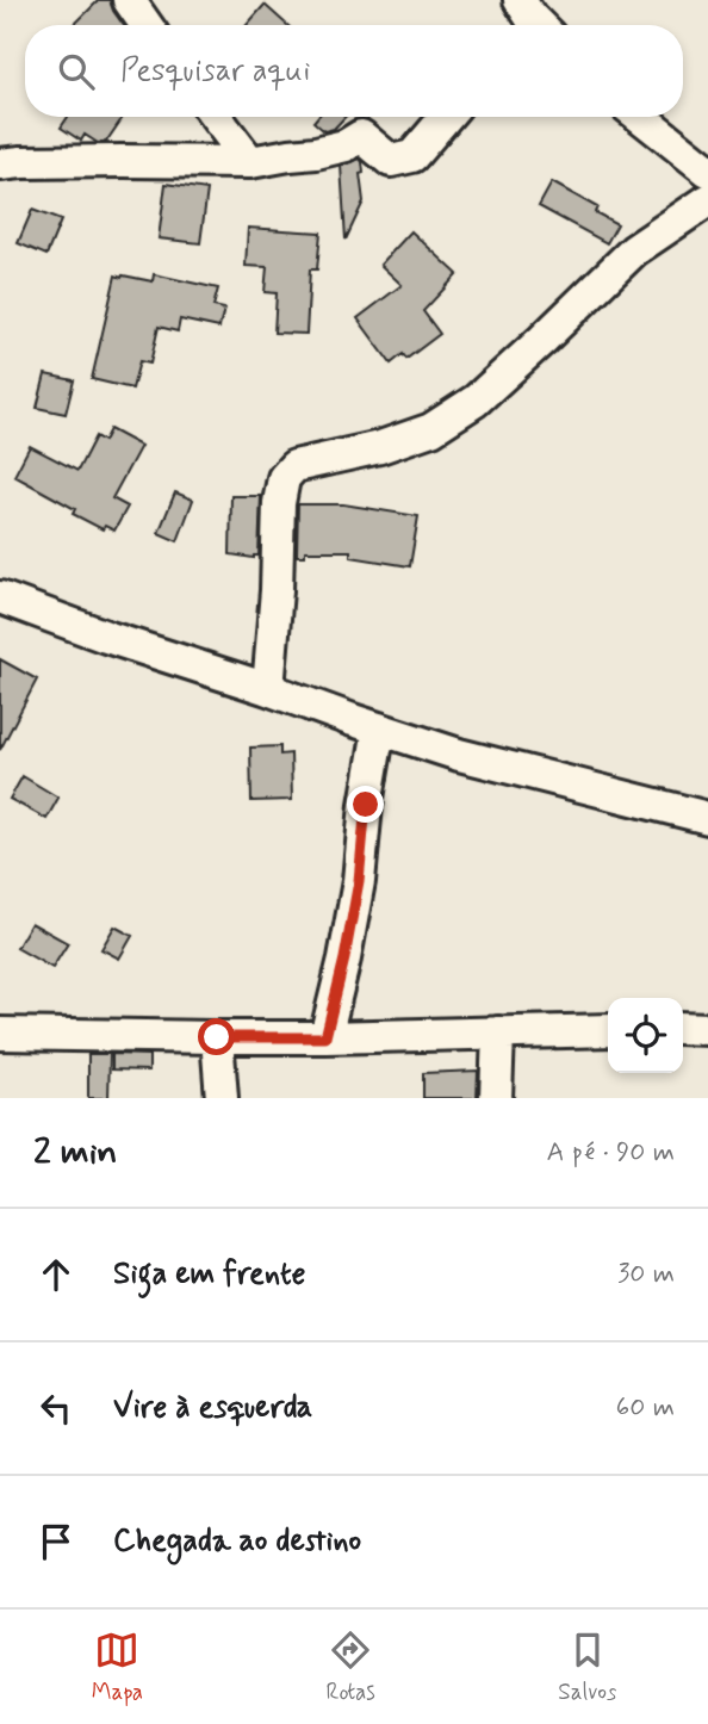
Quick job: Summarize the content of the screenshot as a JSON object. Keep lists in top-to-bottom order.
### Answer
{
  "page": {
    "search": "Pesquisar aqui",
    "heading": ["2 min", "A pé · 90 m"],
    "list": [
      ["Siga em frente", "30 m"],
      ["Vire à esquerda", "60 m"],
      "Chegada ao destino"
    ],
    "nav": ["Mapa", "Rotas", "Salvos"]
  }
}
